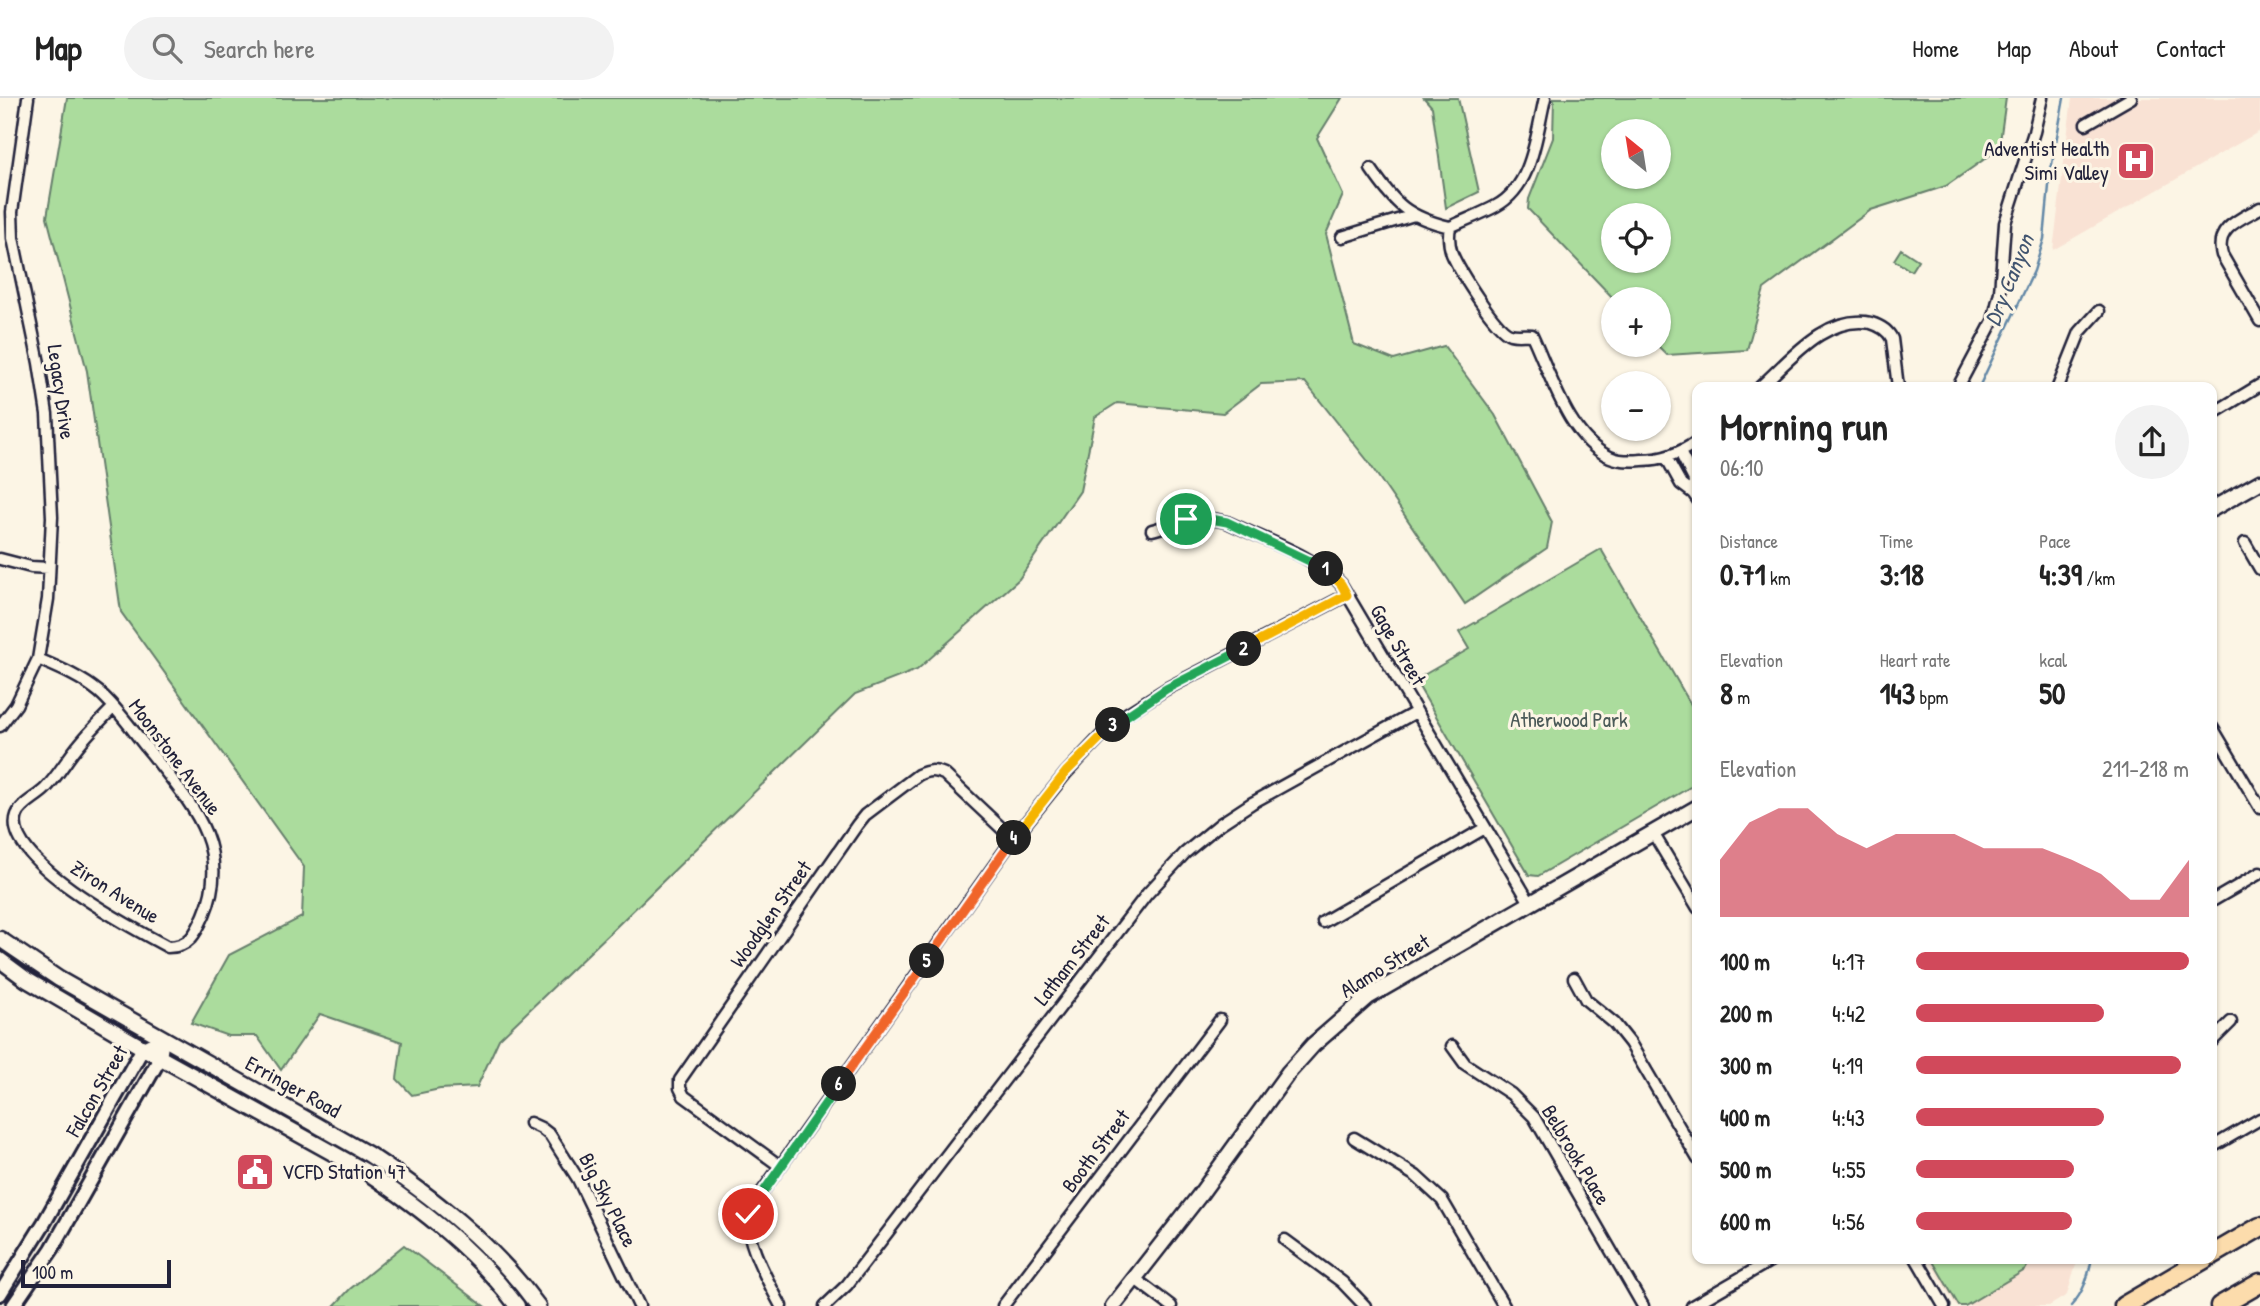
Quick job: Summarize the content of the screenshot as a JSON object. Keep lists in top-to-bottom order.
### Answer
{
  "streets": {
    "main road": ["Alamo Street", "Erringer Road"],
    "street": [
      "Legacy Drive",
      "Gage Street",
      "Moonstone Avenue",
      "Ziron Avenue",
      "Woodglen Street",
      "Latham Street",
      "Falcon Street",
      "Booth Street",
      "Belbrook Place",
      "Big Sky Place"
    ]
  },
  "crossings": [
    ["Legacy Drive", "Moonstone Avenue"],
    ["Gage Street", "Latham Street"],
    ["Gage Street", "Alamo Street"],
    ["Moonstone Avenue", "Ziron Avenue"],
    ["Erringer Road", "Falcon Street"]
  ],
  "water": ["Dry Canyon"],
  "parks": ["Atherwood Park"],
  "places": {
    "hospital": ["Adventist Health Simi Valley"],
    "public building": ["VCFD Station 47"]
  },
  "scale_bar": "100 m",
  "north": "top left",
  "page": {
    "header": "Map",
    "search": "Search here",
    "nav": [
      "Home",
      "Map",
      "About",
      "Contact"
    ],
    "map_buttons": ["+", "−"],
    "heading": ["Morning run", "06:10"],
    "stats": [
      ["Distance", "0.71 km"],
      ["Time", "3:18"],
      ["Pace", "4:39 /km"],
      ["Elevation", "8 m"],
      ["Heart rate", "143 bpm"],
      ["kcal", "50"]
    ],
    "pins": [
      "1",
      "2",
      "3",
      "4",
      "5",
      "6"
    ],
    "chart": ["Elevation", "211–218 m"],
    "list": [
      {
        "name": "100 m",
        "note": "4:17"
      },
      {
        "name": "200 m",
        "note": "4:42"
      },
      {
        "name": "300 m",
        "note": "4:19"
      },
      {
        "name": "400 m",
        "note": "4:43"
      },
      {
        "name": "500 m",
        "note": "4:55"
      },
      {
        "name": "600 m",
        "note": "4:56"
      }
    ],
    "scale": "100 m"
  }
}
